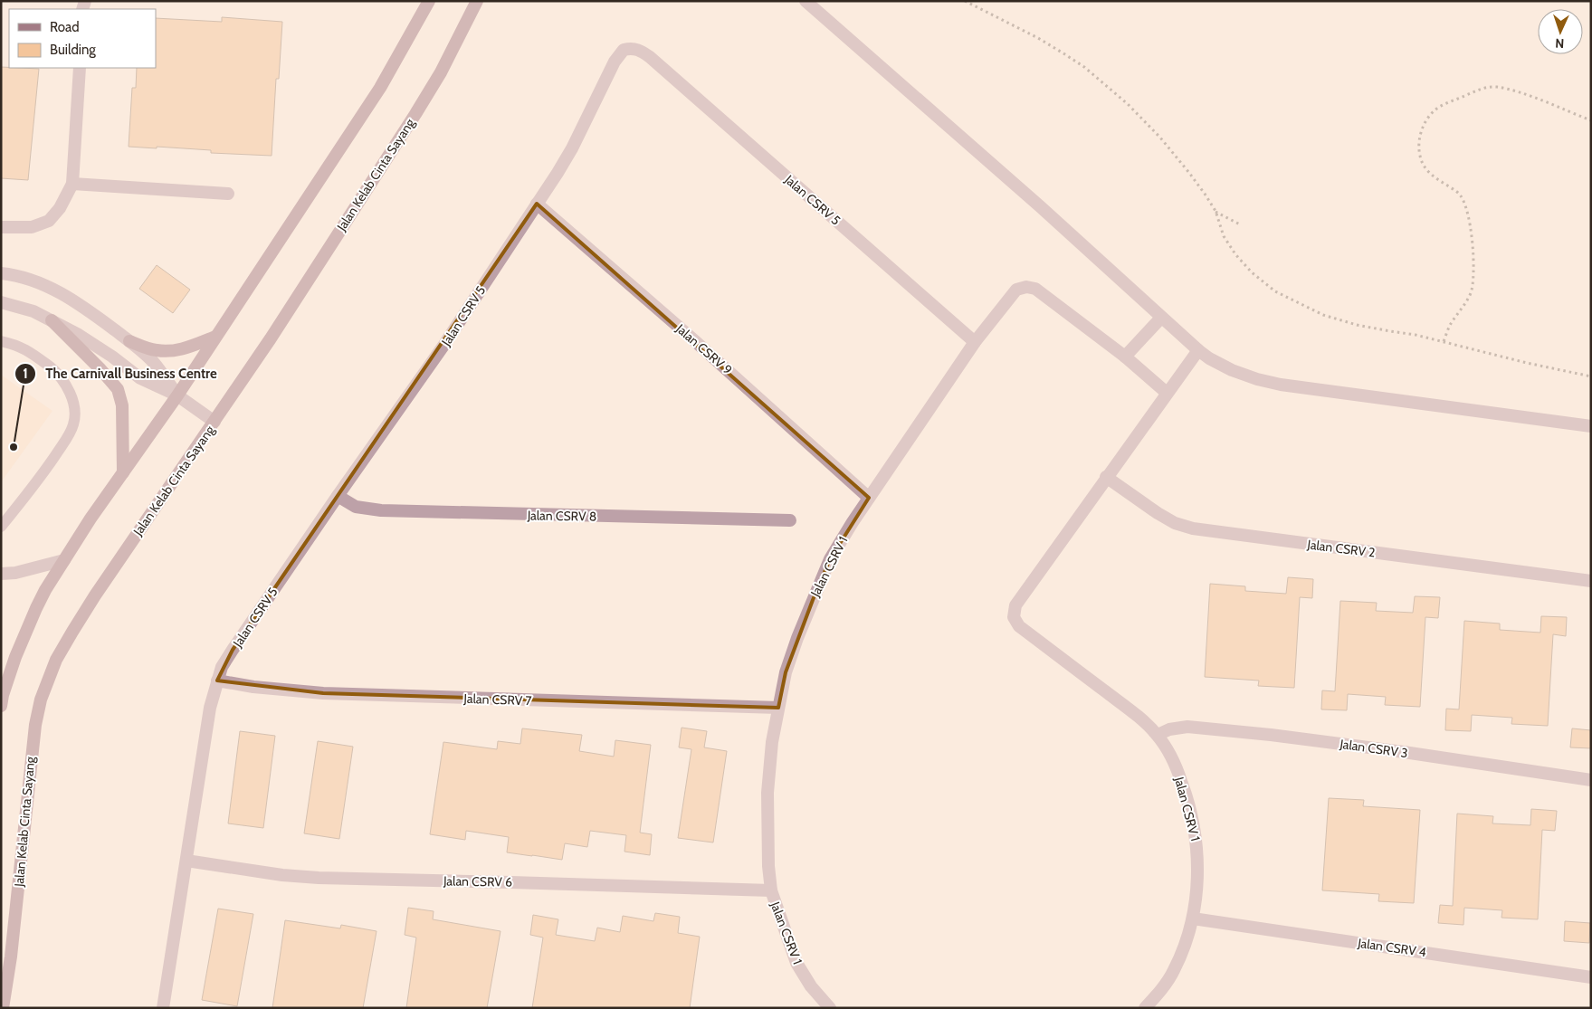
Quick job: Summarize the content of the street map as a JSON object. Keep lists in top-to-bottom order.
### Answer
{
  "streets": {
    "main road": ["Jalan Kelab Cinta Sayang"],
    "street": [
      "Jalan CSRV 5",
      "Jalan CSRV 9",
      "Jalan CSRV 8",
      "Jalan CSRV 2",
      "Jalan CSRV 1",
      "Jalan CSRV 7",
      "Jalan CSRV 3",
      "Jalan CSRV 6",
      "Jalan CSRV 4"
    ]
  },
  "crossings": [
    ["Jalan CSRV 5", "Jalan CSRV 9"],
    ["Jalan CSRV 5", "Jalan CSRV 8"],
    ["Jalan CSRV 5", "Jalan CSRV 1"],
    ["Jalan CSRV 5", "Jalan CSRV 7"],
    ["Jalan CSRV 5", "Jalan CSRV 6"],
    ["Jalan CSRV 9", "Jalan CSRV 1"],
    ["Jalan CSRV 2", "Jalan CSRV 1"],
    ["Jalan CSRV 1", "Jalan CSRV 7"],
    ["Jalan CSRV 1", "Jalan CSRV 3"],
    ["Jalan CSRV 1", "Jalan CSRV 6"],
    ["Jalan CSRV 1", "Jalan CSRV 4"]
  ],
  "places": ["The Carnivall Business Centre"],
  "legend": ["Road", "Building"],
  "north": "bottom"
}
